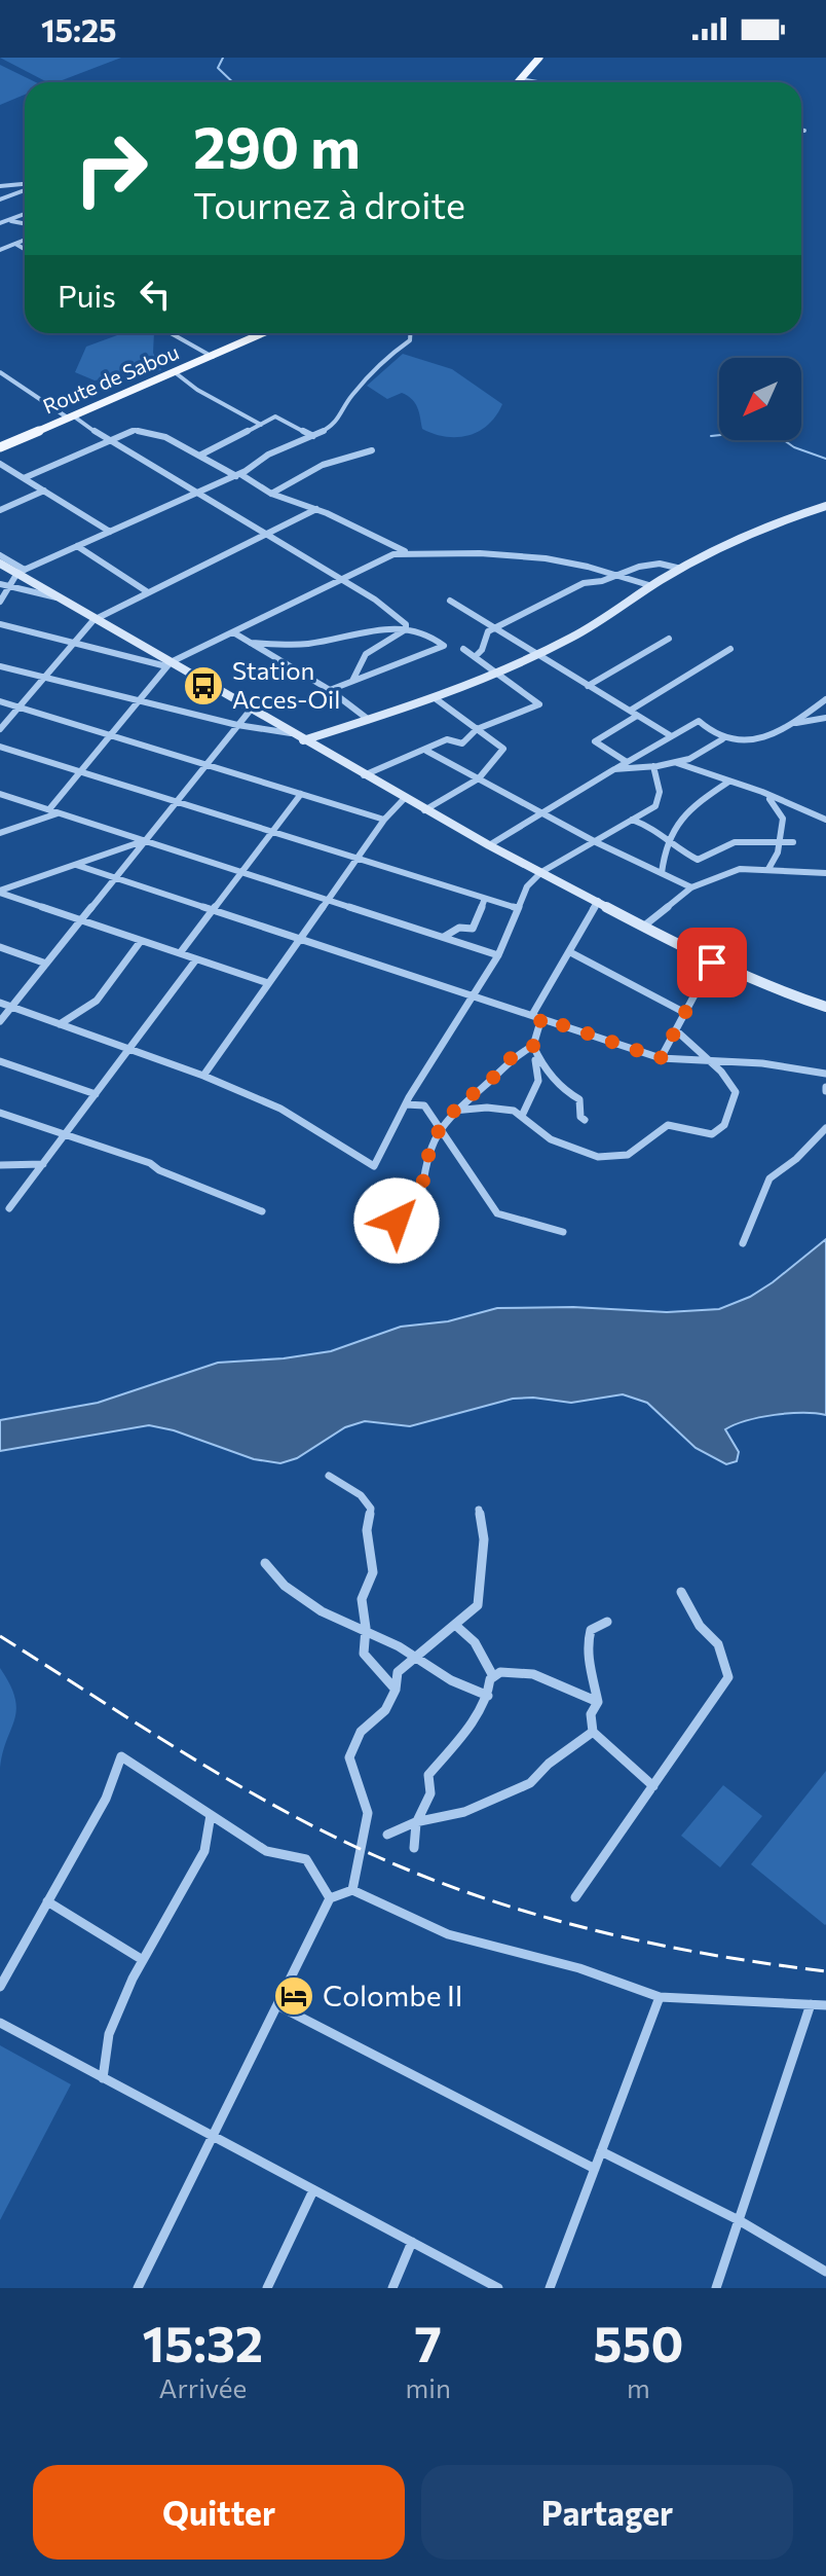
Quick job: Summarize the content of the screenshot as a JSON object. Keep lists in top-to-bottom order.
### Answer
{
  "streets": {
    "main road": ["Route de Sabou"]
  },
  "places": {
    "bus stop": ["Station Acces-Oil"],
    "hotel": ["Colombe II"]
  },
  "north": "bottom left",
  "page": {
    "status": "15:25",
    "turn": ["290 m", "Tournez à droite"],
    "then": "Puis",
    "eta": [
      "15:32",
      "Arrivée",
      "7",
      "min",
      "550",
      "m"
    ],
    "buttons": ["Quitter", "Partager"]
  }
}
